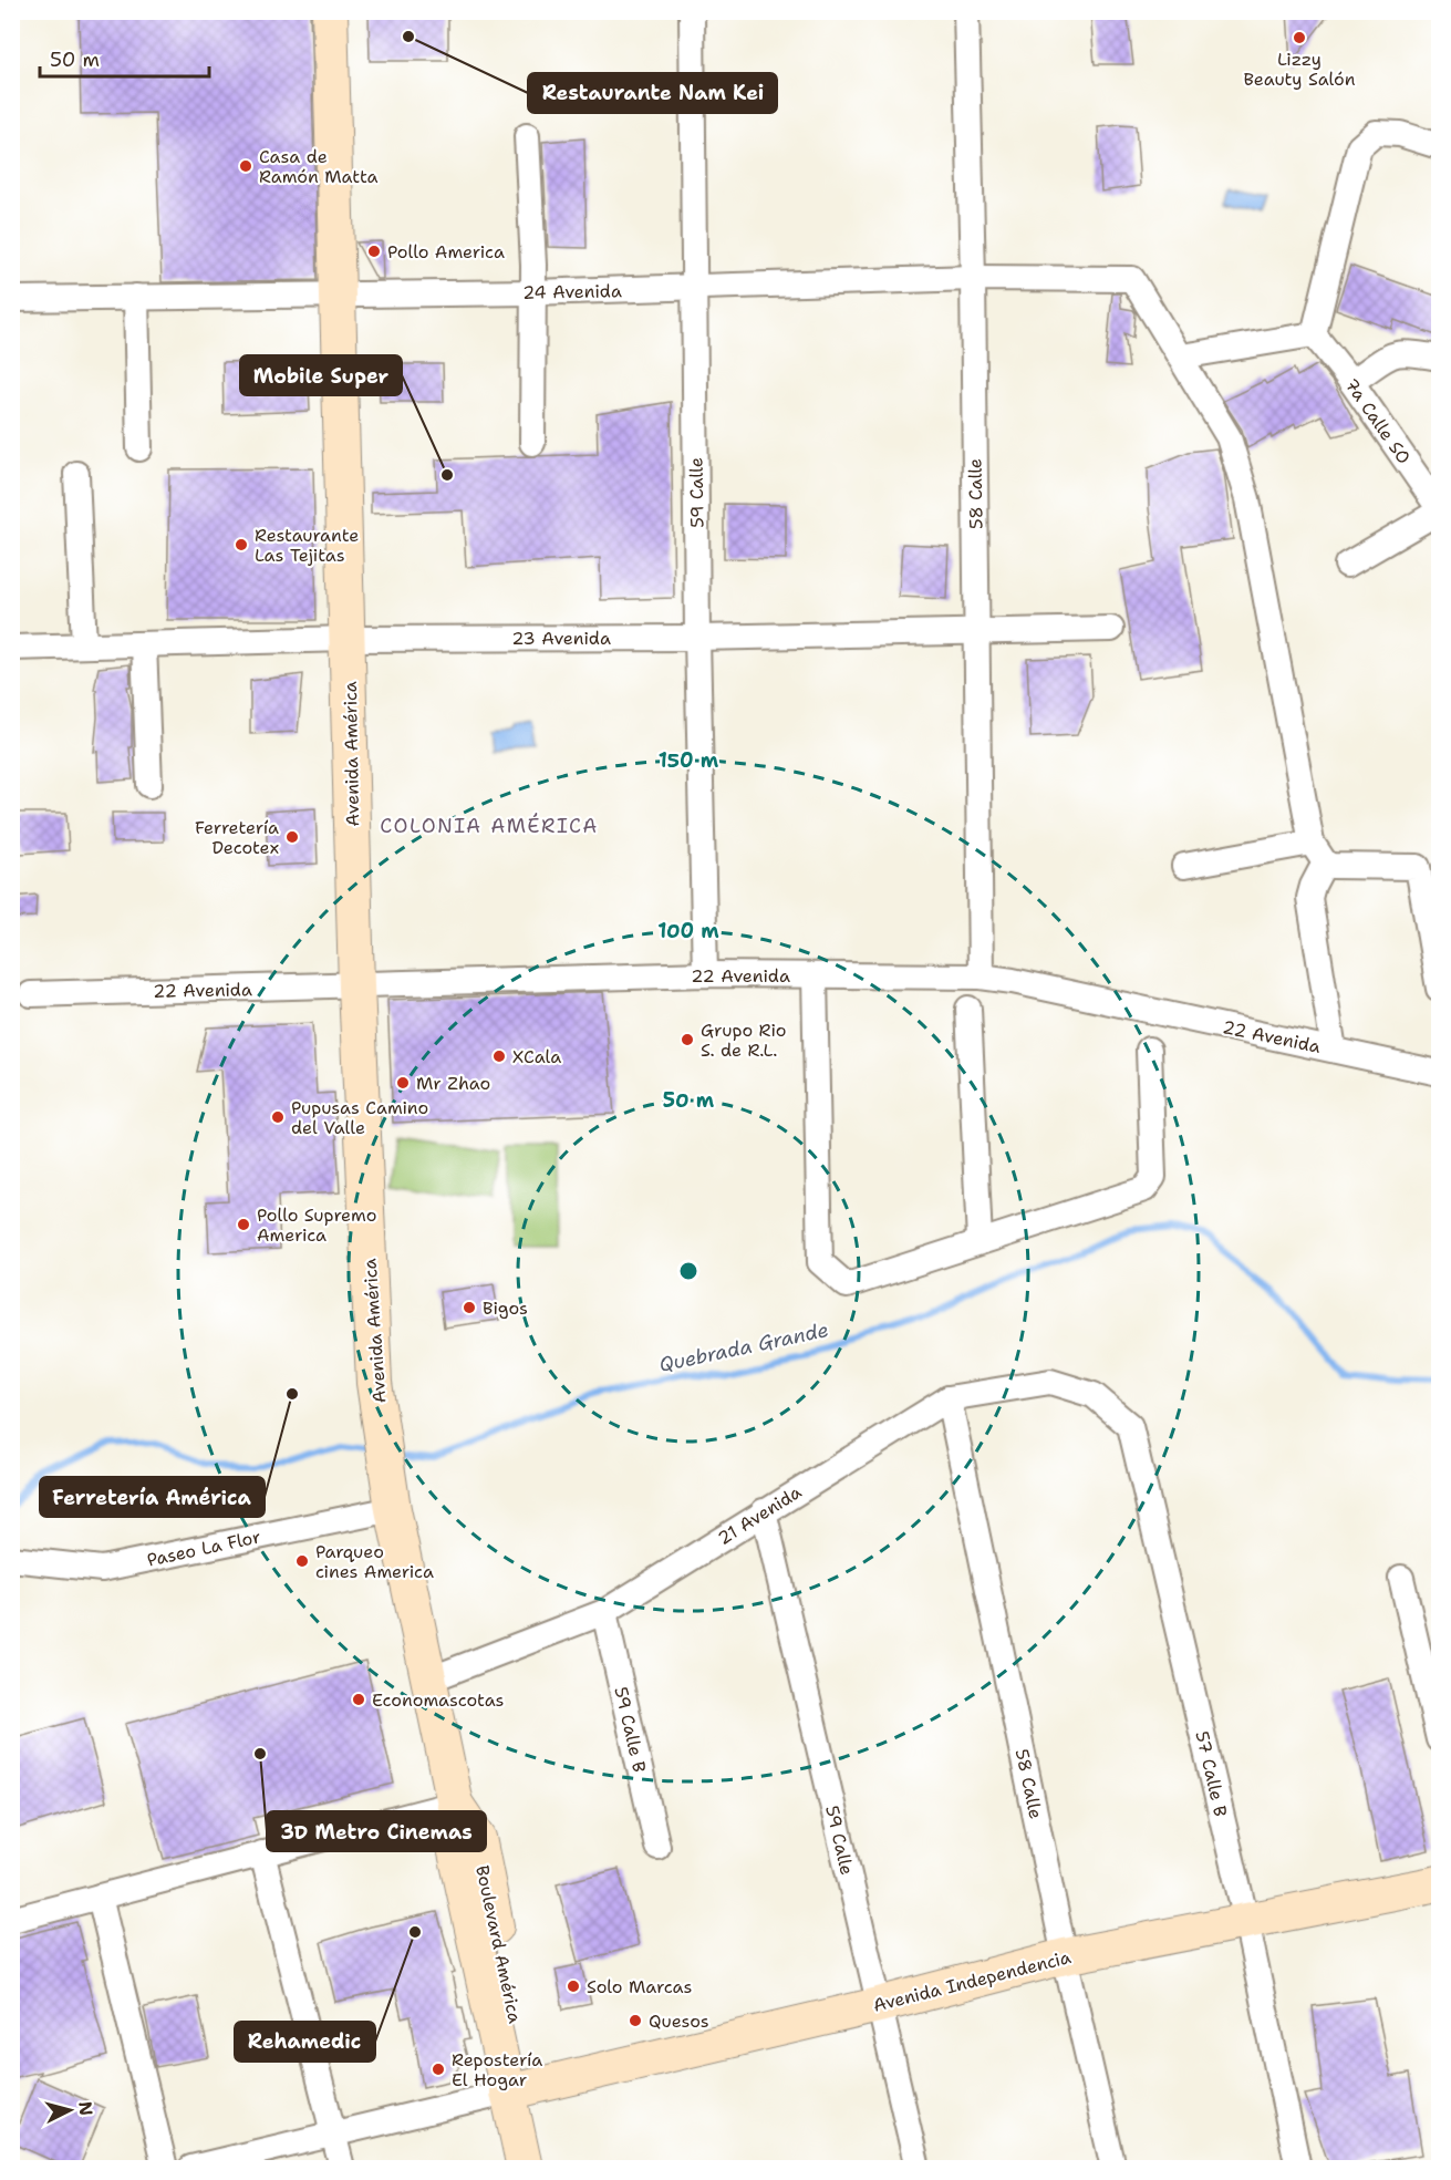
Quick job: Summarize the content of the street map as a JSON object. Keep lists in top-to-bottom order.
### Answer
{
  "streets": {
    "main road": ["Avenida América", "Boulevard América", "Avenida Independencia"],
    "street": [
      "24 Avenida",
      "7a Calle SO",
      "59 Calle",
      "58 Calle",
      "23 Avenida",
      "22 Avenida",
      "21 Avenida",
      "Paseo La Flor",
      "59 Calle B",
      "57 Calle B"
    ]
  },
  "crossings": [
    ["24 Avenida", "59 Calle"],
    ["24 Avenida", "58 Calle"],
    ["24 Avenida", "Avenida América"],
    ["59 Calle", "23 Avenida"],
    ["59 Calle", "22 Avenida"],
    ["59 Calle", "21 Avenida"],
    ["59 Calle", "Avenida Independencia"],
    ["58 Calle", "23 Avenida"],
    ["58 Calle", "22 Avenida"],
    ["58 Calle", "21 Avenida"],
    ["58 Calle", "Avenida Independencia"],
    ["23 Avenida", "Avenida América"],
    ["Avenida América", "22 Avenida"],
    ["Avenida América", "Paseo La Flor"],
    ["Avenida América", "Boulevard América"],
    ["21 Avenida", "59 Calle B"],
    ["21 Avenida", "57 Calle B"],
    ["21 Avenida", "Boulevard América"],
    ["Paseo La Flor", "Boulevard América"],
    ["57 Calle B", "Avenida Independencia"],
    ["Boulevard América", "Avenida Independencia"]
  ],
  "districts": ["COLONIA AMÉRICA"],
  "water": ["Quebrada Grande"],
  "places": [
    "Restaurante Nam Kei",
    "Lizzy Beauty Salón",
    "Casa de Ramón Matta",
    "Pollo America",
    "Mobile Super",
    "Restaurante Las Tejitas",
    "Ferretería Decotex",
    "Grupo Rio S. de R.L.",
    "XCala",
    "Mr Zhao",
    "Pupusas Camino del Valle",
    "Pollo Supremo America",
    "Bigos",
    "Ferretería América",
    "Parqueo cines America",
    "Economascotas",
    "3D Metro Cinemas",
    "Rehamedic",
    "Solo Marcas",
    "Quesos",
    "Repostería El Hogar"
  ],
  "scale_bar": "50 m",
  "north": "right",
  "rings": ["150 m", "100 m", "50 m"]
}
